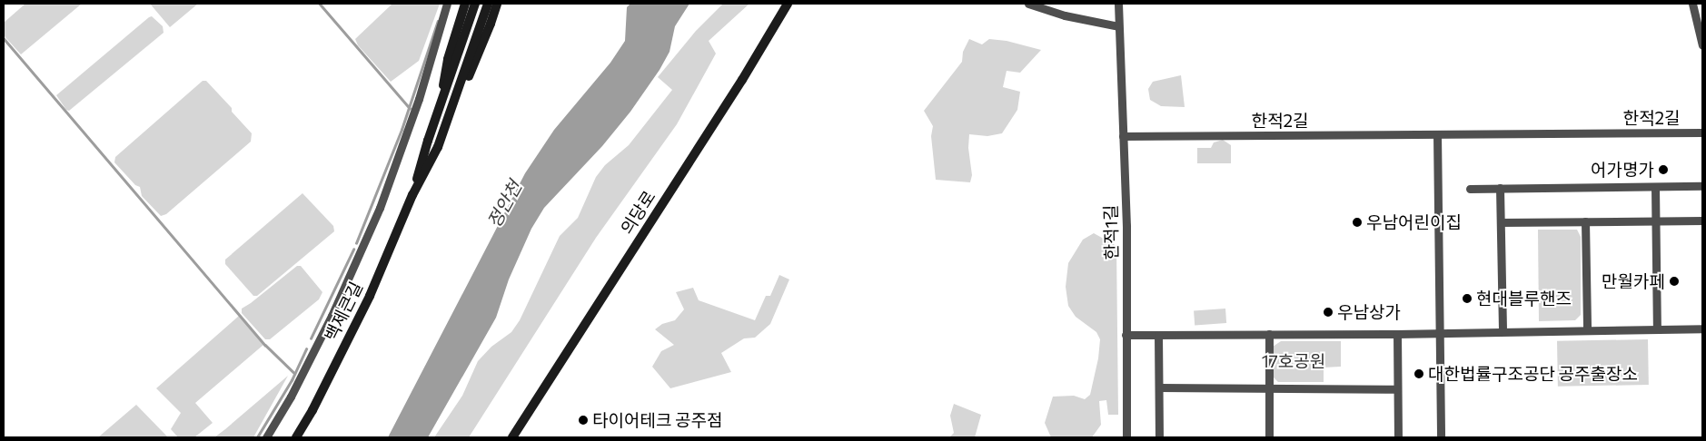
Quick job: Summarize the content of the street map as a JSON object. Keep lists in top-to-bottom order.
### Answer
{
  "streets": {
    "main road": ["의당로", "백제큰길"],
    "street": ["한적2길", "한적1길"]
  },
  "crossings": [
    ["한적2길", "한적1길"]
  ],
  "water": ["정안천"],
  "parks": ["17호공원"],
  "places": [
    "어가명가",
    "우남어린이집",
    "만월카페",
    "현대블루핸즈",
    "우남상가",
    "대한법률구조공단 공주출장소",
    "타이어테크 공주점"
  ]
}
